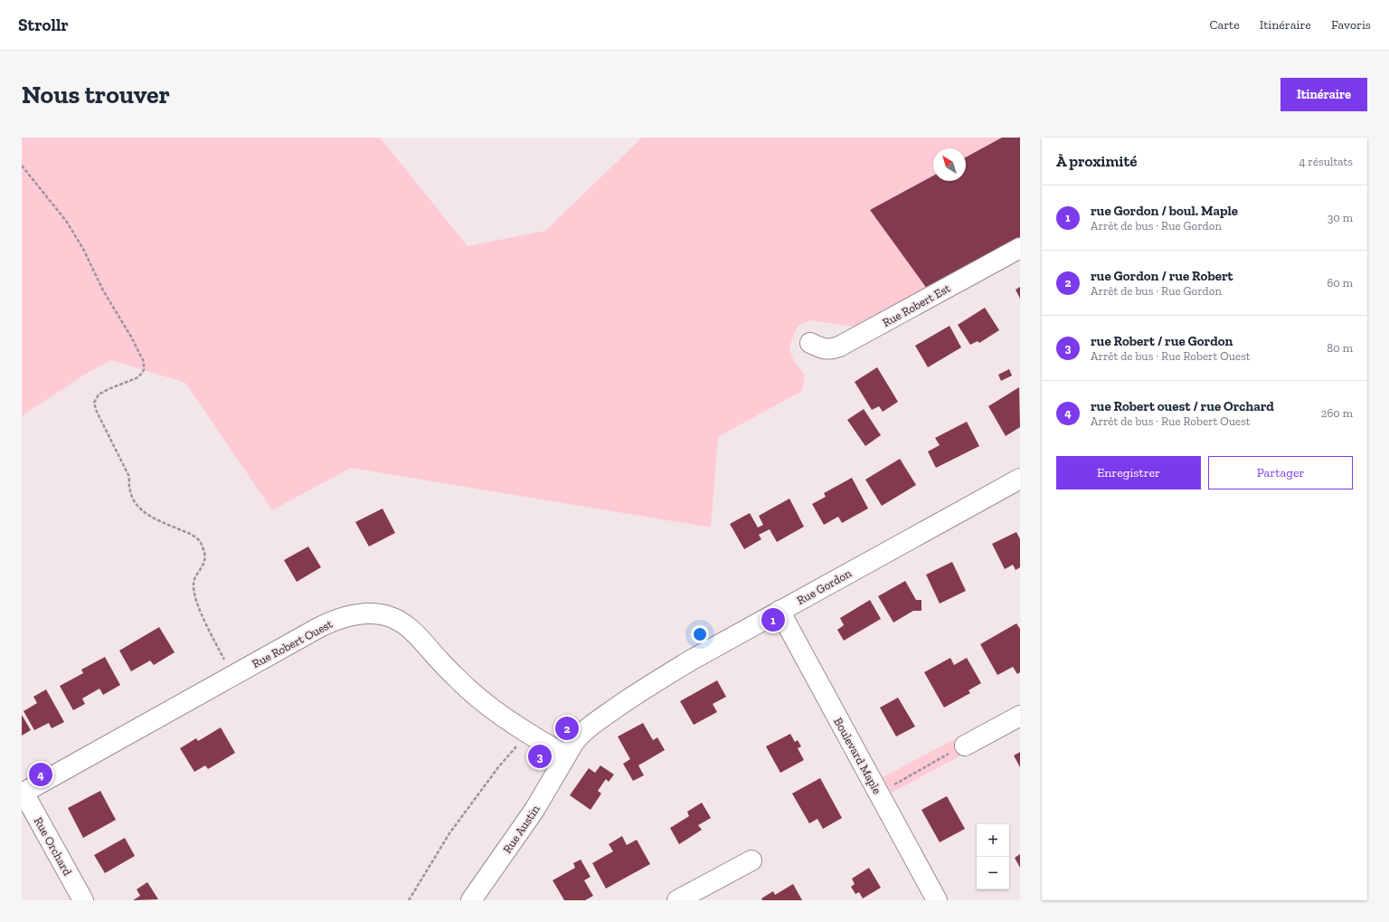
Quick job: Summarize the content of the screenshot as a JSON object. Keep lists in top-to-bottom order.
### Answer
{
  "streets": {
    "street": [
      "Rue Robert Est",
      "Rue Gordon",
      "Rue Robert Ouest",
      "Boulevard Maple",
      "Rue Austin",
      "Rue Orchard"
    ]
  },
  "crossings": [
    ["Rue Gordon", "Rue Robert Ouest"],
    ["Rue Gordon", "Boulevard Maple"],
    ["Rue Gordon", "Rue Austin"],
    ["Rue Robert Ouest", "Rue Austin"],
    ["Rue Robert Ouest", "Rue Orchard"]
  ],
  "north": "top left",
  "page": {
    "header": "Strollr",
    "nav": ["Carte", "Itinéraire", "Favoris"],
    "buttons": [
      "Itinéraire",
      ["Enregistrer", "Partager"]
    ],
    "title": "Nous trouver",
    "heading": ["À proximité", "4 résultats"],
    "list": [
      {
        "mark": "1",
        "name": "rue Gordon / boul. Maple",
        "note": "Arrêt de bus · Rue Gordon",
        "value": "30 m"
      },
      {
        "mark": "2",
        "name": "rue Gordon / rue Robert",
        "note": "Arrêt de bus · Rue Gordon",
        "value": "60 m"
      },
      {
        "mark": "3",
        "name": "rue Robert / rue Gordon",
        "note": "Arrêt de bus · Rue Robert Ouest",
        "value": "80 m"
      },
      {
        "mark": "4",
        "name": "rue Robert ouest / rue Orchard",
        "note": "Arrêt de bus · Rue Robert Ouest",
        "value": "260 m"
      }
    ],
    "pins": [
      "1",
      "2",
      "3",
      "4"
    ],
    "map_buttons": ["+", "−"]
  }
}
